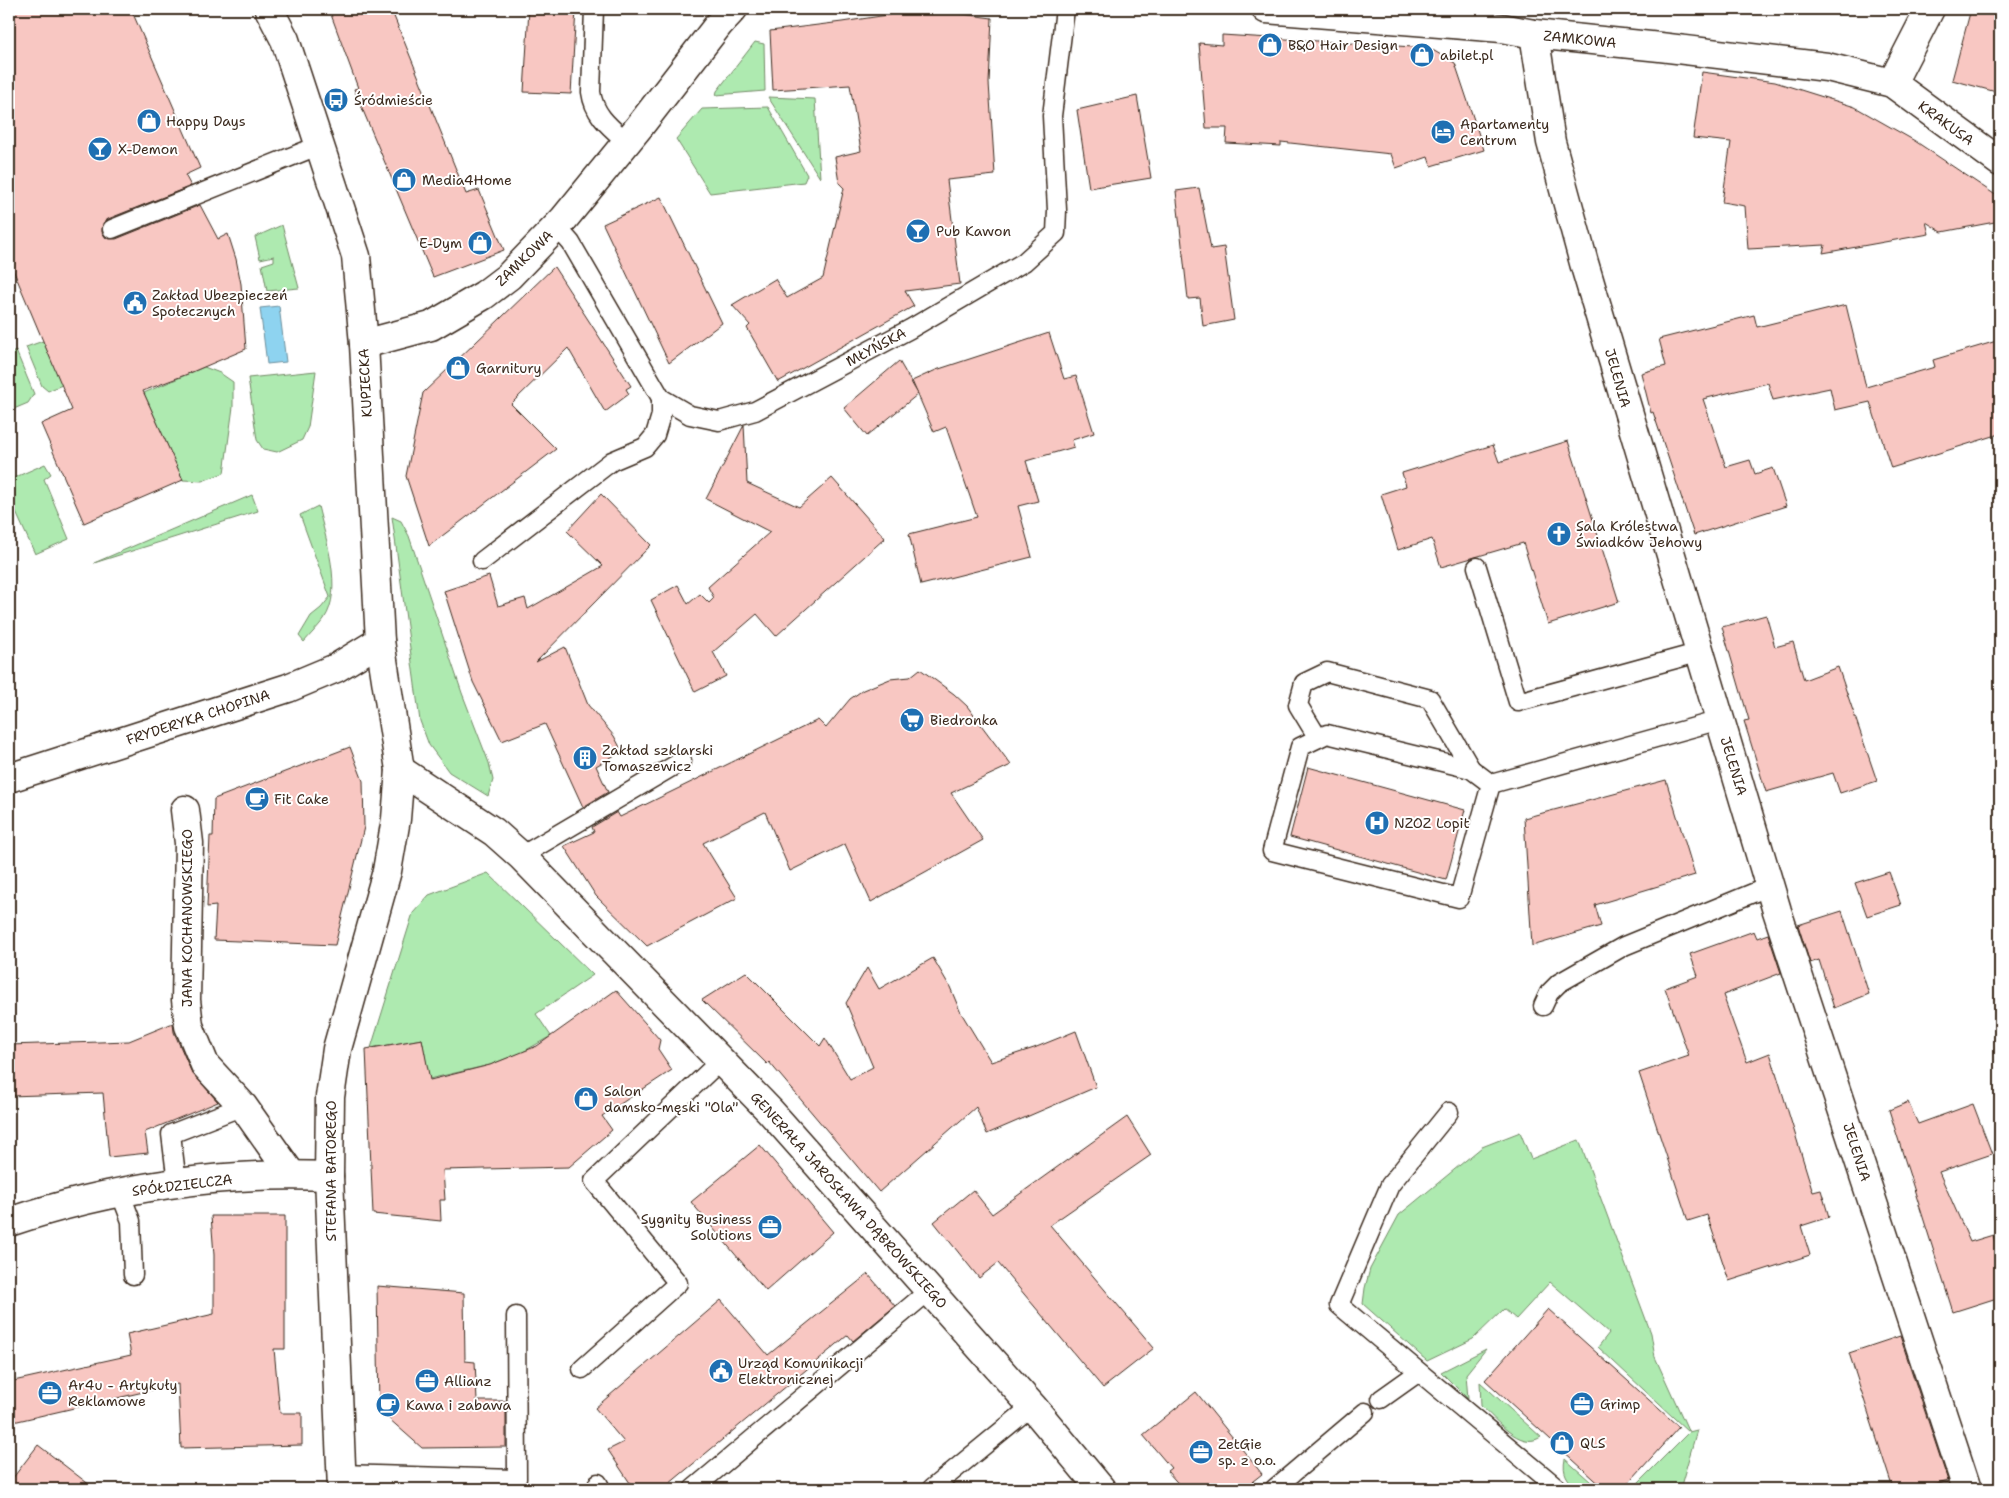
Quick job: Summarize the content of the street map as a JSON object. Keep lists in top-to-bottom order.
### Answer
{
  "streets": {
    "street": [
      "ZAMKOWA",
      "KRAKUSA",
      "JELENIA",
      "KUPIECKA",
      "FRYDERYKA CHOPINA",
      "JANA KOCHANOWSKIEGO",
      "STEFANA BATOREGO",
      "SPÓŁDZIELCZA",
      "GENERAŁA JAROSŁAWA DĄBROWSKIEGO"
    ],
    "lane": ["MŁYŃSKA"]
  },
  "crossings": [
    ["ZAMKOWA", "KRAKUSA"],
    ["ZAMKOWA", "MŁYŃSKA"],
    ["ZAMKOWA", "JELENIA"],
    ["ZAMKOWA", "KUPIECKA"],
    ["KUPIECKA", "FRYDERYKA CHOPINA"],
    ["KUPIECKA", "STEFANA BATOREGO"],
    ["KUPIECKA", "GENERAŁA JAROSŁAWA DĄBROWSKIEGO"],
    ["JANA KOCHANOWSKIEGO", "SPÓŁDZIELCZA"],
    ["STEFANA BATOREGO", "SPÓŁDZIELCZA"],
    ["STEFANA BATOREGO", "GENERAŁA JAROSŁAWA DĄBROWSKIEGO"]
  ],
  "places": {
    "shop": [
      "B&O Hair Design",
      "abilet.pl",
      "Happy Days",
      "Media4Home",
      "E-Dym",
      "Garnitury",
      "Salon damsko-męski \"Ola\"",
      "QLS"
    ],
    "bus stop": ["Śródmieście"],
    "hotel": ["Apartamenty Centrum"],
    "bar": ["X-Demon", "Pub Kawon"],
    "public building": ["Zakład Ubezpieczeń Społecznych", "Urząd Komunikacji Elektronicznej"],
    "church": ["Sala Królestwa Świadków Jehowy"],
    "supermarket": ["Biedronka"],
    "building": ["Zakład szklarski Tomaszewicz"],
    "cafe": ["Fit Cake", "Kawa i zabawa"],
    "hospital": ["NZOZ Lopit"],
    "office": [
      "Sygnity Business Solutions",
      "Allianz",
      "Ar4u - Artykuły Reklamowe",
      "Grimp",
      "ZetGie sp. z o.o."
    ]
  }
}
